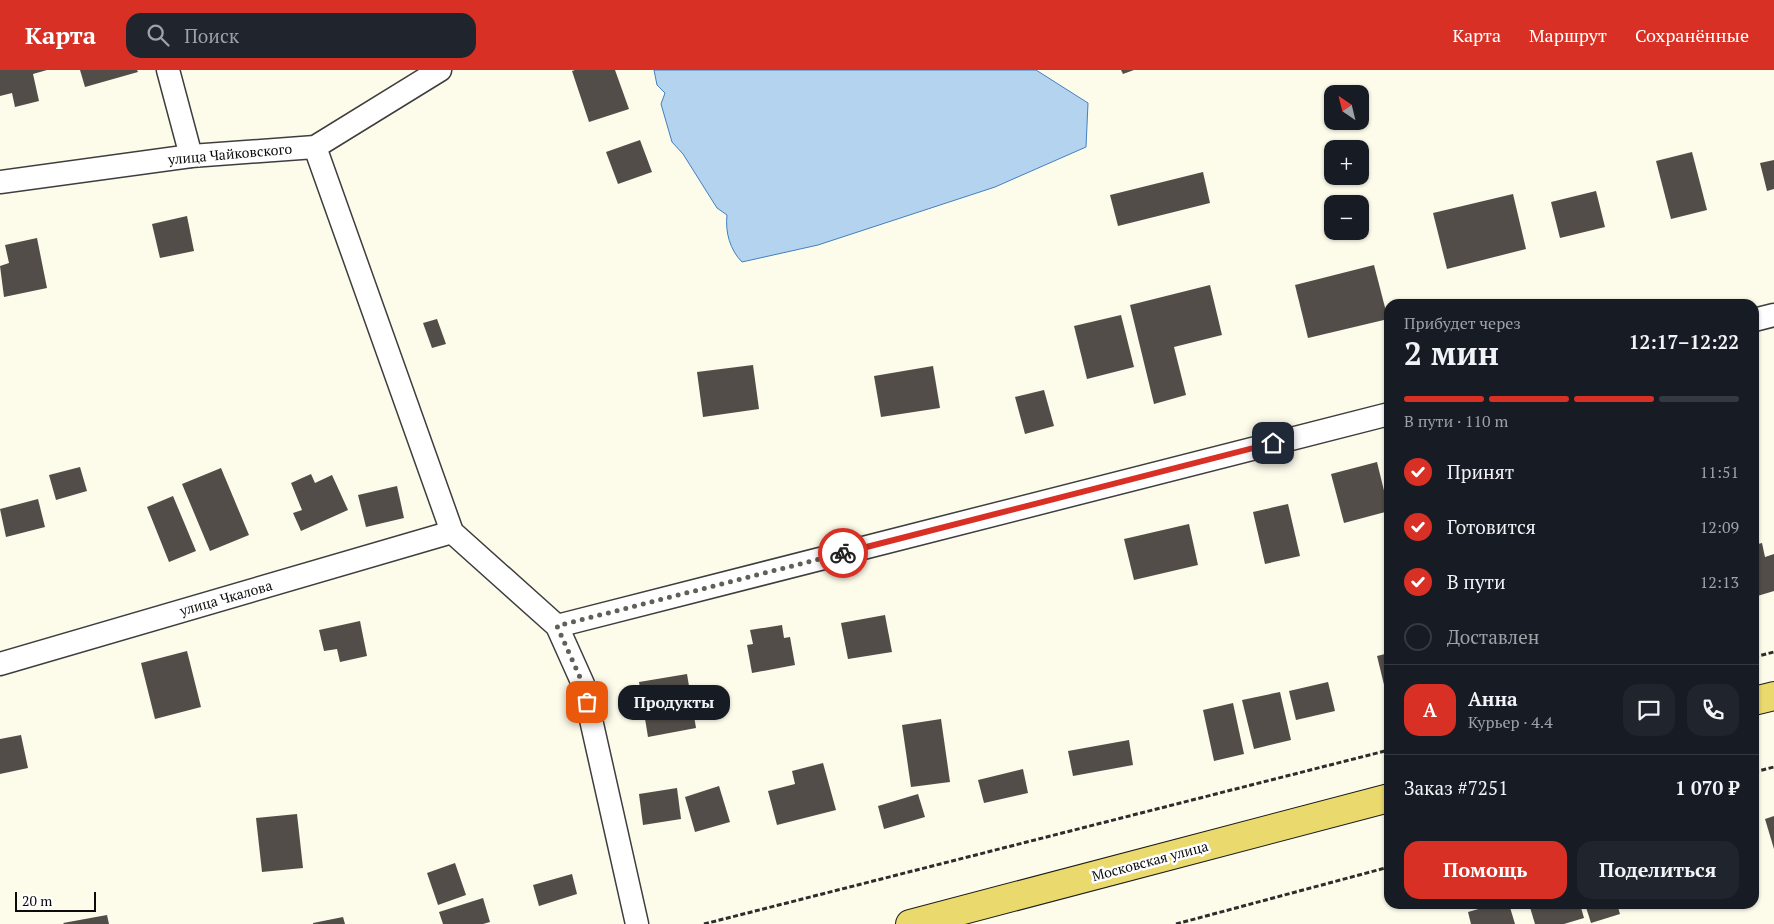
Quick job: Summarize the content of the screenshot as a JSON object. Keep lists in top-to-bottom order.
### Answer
{
  "streets": {
    "main road": ["Московская улица"],
    "street": ["улица Чайковского", "улица Чкалова"]
  },
  "places": ["Продукты"],
  "scale_bar": "20 m",
  "north": "top left",
  "page": {
    "header": "Карта",
    "search": "Поиск",
    "nav": ["Карта", "Маршрут", "Сохранённые"],
    "map_buttons": ["+", "−"],
    "heading": ["2 мин", "Прибудет через", "12:17–12:22"],
    "panel": [
      "Анна",
      "Курьер · 4.4",
      "Заказ #7251",
      "1 070 ₽"
    ],
    "bar": "В пути · 110 m",
    "list": [
      ["Принят", "11:51"],
      ["Готовится", "12:09"],
      ["В пути", "12:13"],
      "Доставлен"
    ],
    "round": "А",
    "bubble": "Продукты",
    "buttons": ["Помощь", "Поделиться"],
    "scale": "20 m"
  }
}
